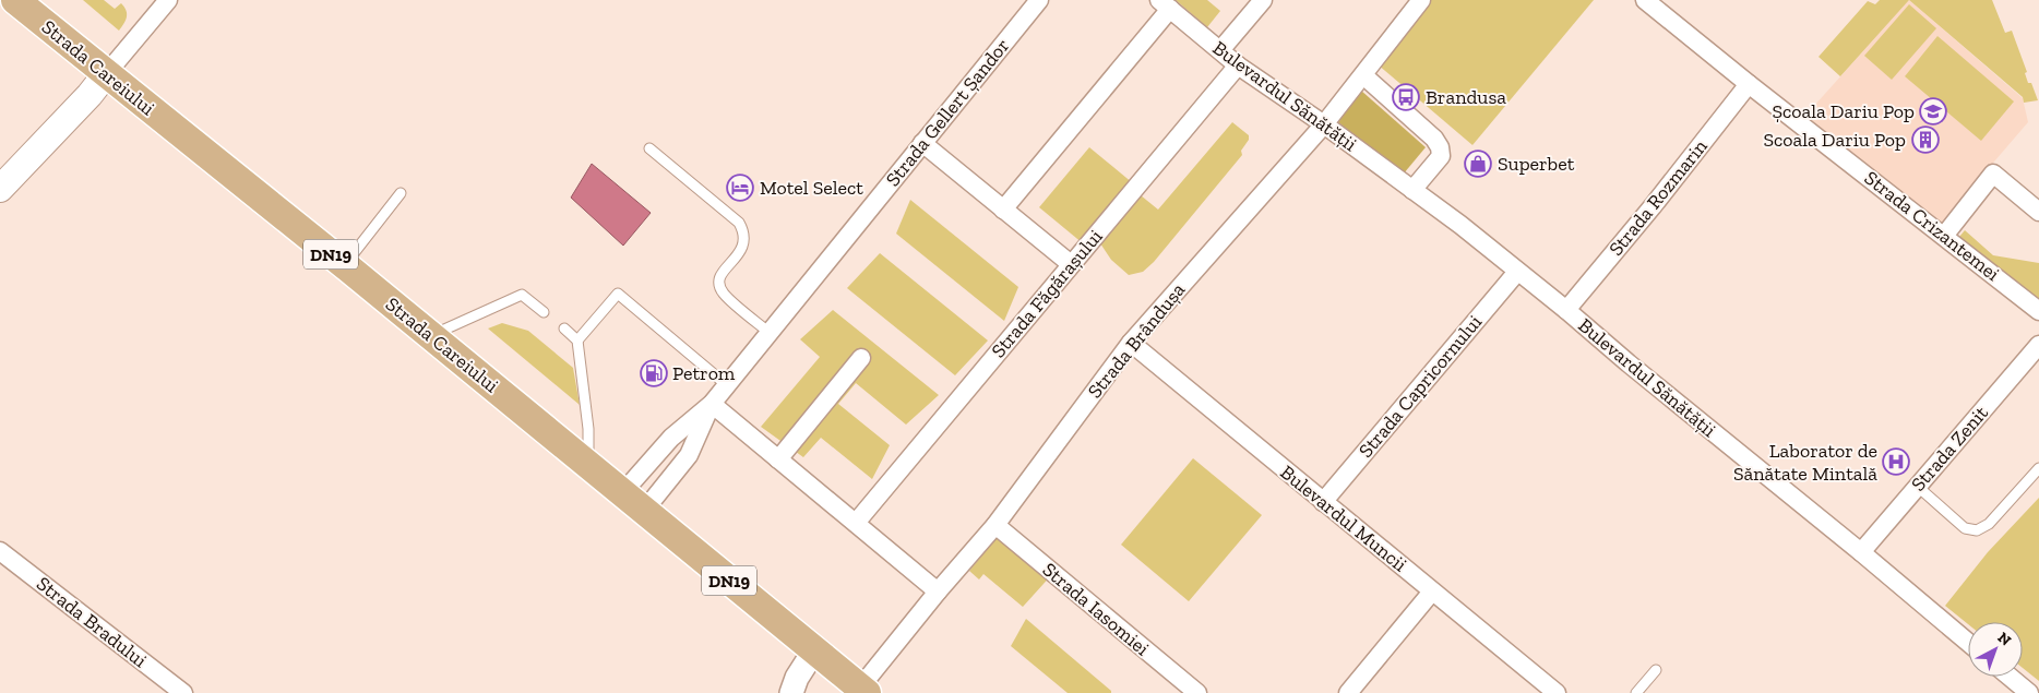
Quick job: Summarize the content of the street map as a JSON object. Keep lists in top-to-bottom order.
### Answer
{
  "streets": {
    "main road": ["Strada Careiului", "DN19"],
    "street": [
      "Bulevardul Sănătății",
      "Strada Gellert Șandor",
      "Strada Rozmarin",
      "Strada Crizantemei",
      "Strada Făgărașului",
      "Strada Brândușa",
      "Strada Capricornului",
      "Strada Zenit",
      "Bulevardul Muncii",
      "Strada Iasomiei",
      "Strada Bradului"
    ]
  },
  "crossings": [
    ["Strada Careiului", "Strada Gellert Șandor"],
    ["Strada Careiului", "Strada Brândușa"],
    ["Bulevardul Sănătății", "Strada Rozmarin"],
    ["Bulevardul Sănătății", "Strada Făgărașului"],
    ["Bulevardul Sănătății", "Strada Brândușa"],
    ["Bulevardul Sănătății", "Strada Capricornului"],
    ["Bulevardul Sănătății", "Strada Zenit"],
    ["Strada Rozmarin", "Strada Crizantemei"],
    ["Strada Brândușa", "Bulevardul Muncii"],
    ["Strada Brândușa", "Strada Iasomiei"],
    ["Strada Capricornului", "Bulevardul Muncii"]
  ],
  "places": {
    "bus stop": ["Brandusa"],
    "school or university": ["Școala Dariu Pop"],
    "building": ["Scoala Dariu Pop"],
    "shop": ["Superbet"],
    "hotel": ["Motel Select"],
    "fuel station": ["Petrom"],
    "hospital": ["Laborator de Sănătate Mintală"]
  },
  "north": "top right"
}
